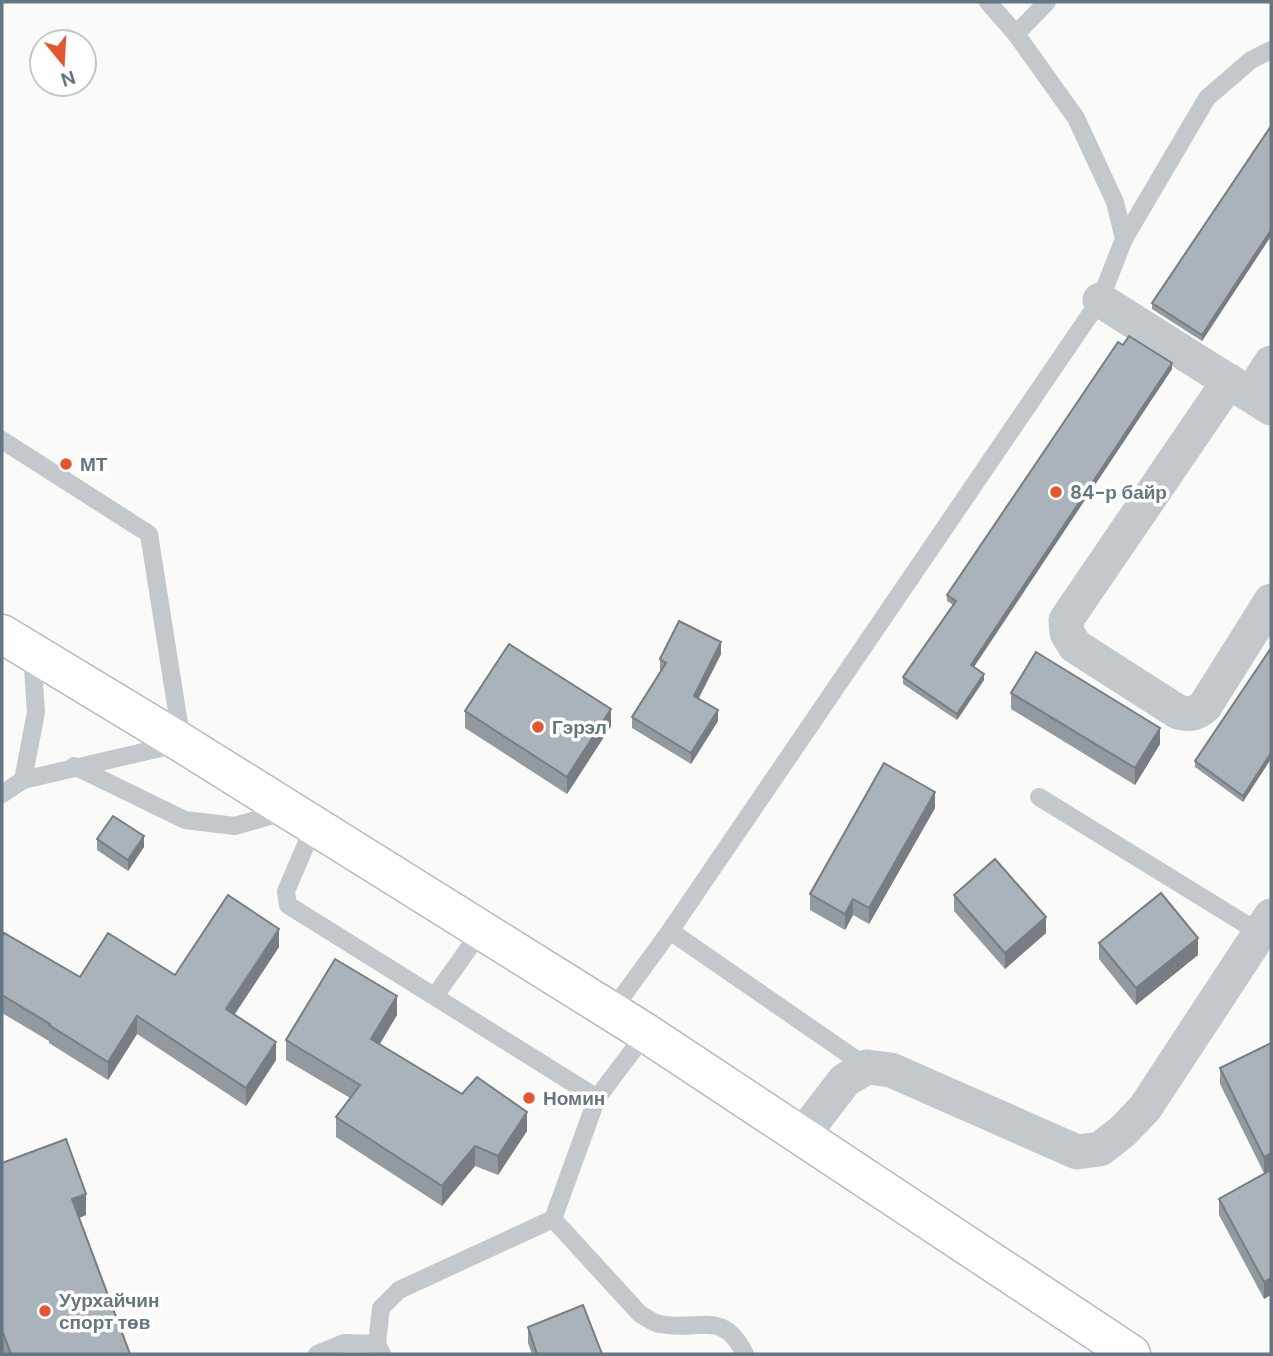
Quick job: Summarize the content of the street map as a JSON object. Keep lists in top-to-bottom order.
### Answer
{
  "places": [
    "МТ",
    "84-р байр",
    "Гэрэл",
    "Номин",
    "Уурхайчин спорт төв"
  ],
  "north": "bottom"
}
